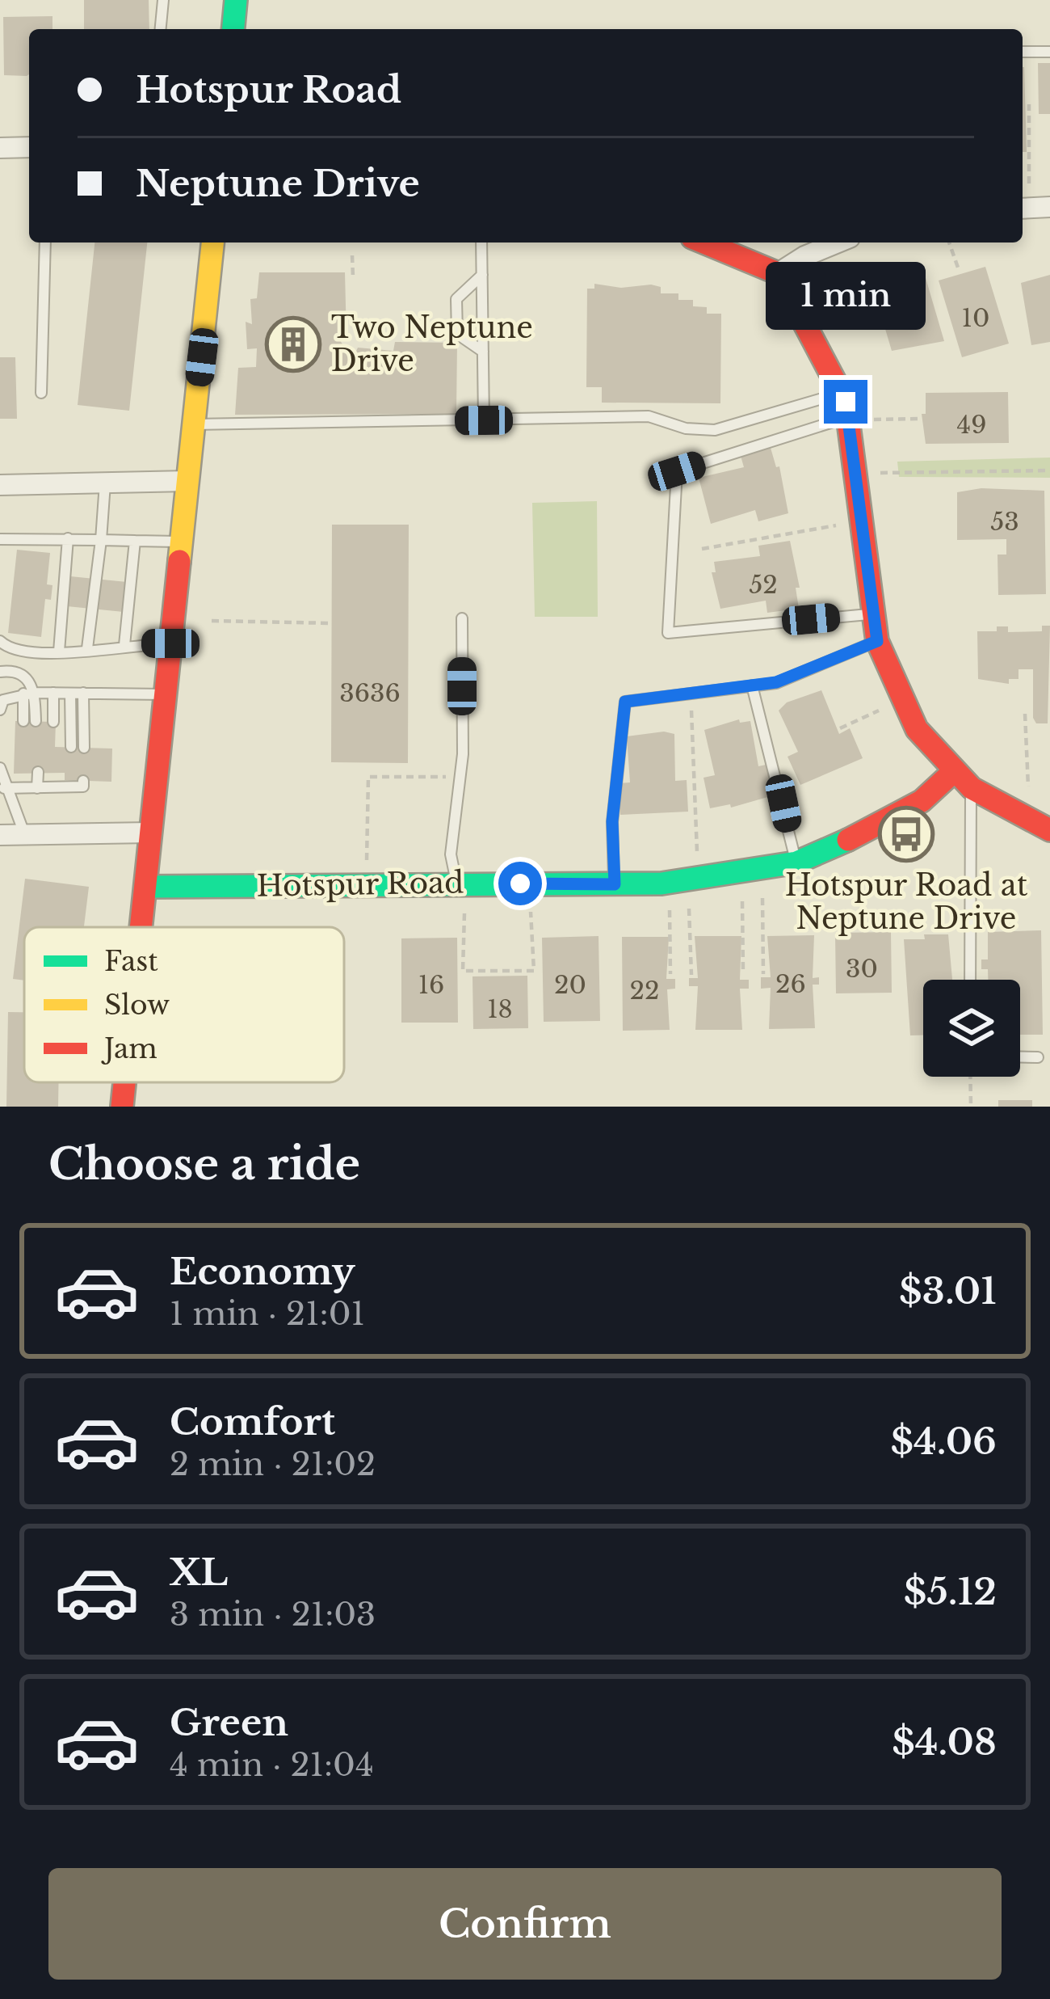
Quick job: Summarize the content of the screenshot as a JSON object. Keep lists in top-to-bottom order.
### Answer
{
  "streets": {
    "street": ["Hotspur Road"]
  },
  "places": {
    "building": ["Two Neptune Drive"],
    "bus stop": ["Hotspur Road at Neptune Drive"]
  },
  "house_numbers": [
    "10",
    "49",
    "53",
    "52",
    "3636",
    "30",
    "26",
    "16",
    "20",
    "22",
    "18"
  ],
  "legend": ["Fast", "Slow", "Jam"],
  "page": {
    "banner": ["Hotspur Road", "Neptune Drive"],
    "bubble": "1 min",
    "heading": "Choose a ride",
    "list": [
      {
        "name": "Economy",
        "note": "1 min · 21:01",
        "value": "$3.01"
      },
      {
        "name": "Comfort",
        "note": "2 min · 21:02",
        "value": "$4.06"
      },
      {
        "name": "XL",
        "note": "3 min · 21:03",
        "value": "$5.12"
      },
      {
        "name": "Green",
        "note": "4 min · 21:04",
        "value": "$4.08"
      }
    ],
    "buttons": "Confirm"
  }
}
